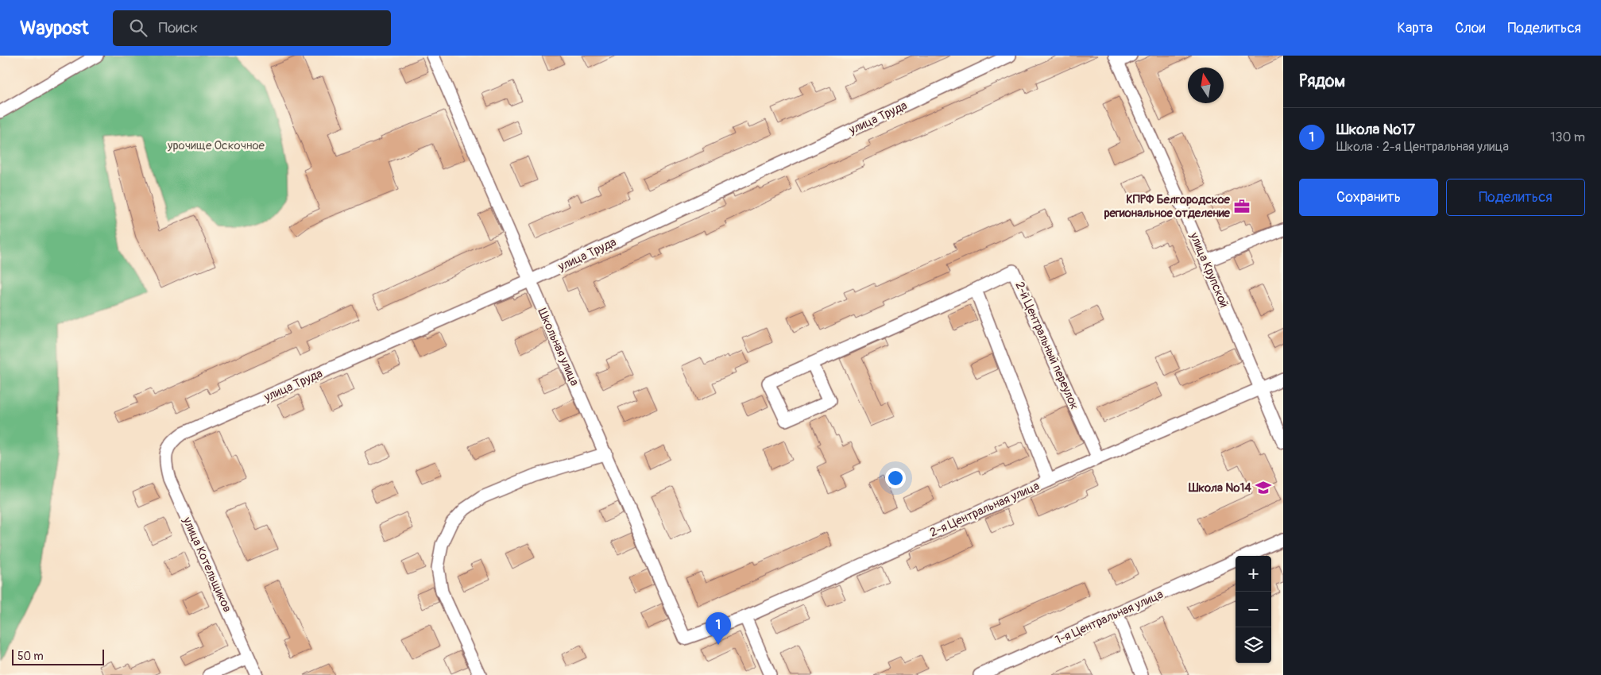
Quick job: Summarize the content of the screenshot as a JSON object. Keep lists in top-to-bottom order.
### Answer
{
  "streets": {
    "street": [
      "улица Труда",
      "улица Крупской",
      "2-й Центральный переулок",
      "Школьная улица",
      "2-я Центральная улица",
      "улица Котельщиков",
      "1-я Центральная улица"
    ]
  },
  "crossings": [
    ["улица Труда", "Школьная улица"],
    ["улица Труда", "улица Котельщиков"],
    ["улица Крупской", "2-я Центральная улица"],
    ["2-й Центральный переулок", "2-я Центральная улица"],
    ["Школьная улица", "2-я Центральная улица"]
  ],
  "parks": ["урочище Оскочное"],
  "places": {
    "office": ["КПРФ Белгородское региональное отделение"],
    "school or university": ["Школа №14"]
  },
  "scale_bar": "50 m",
  "north": "top",
  "page": {
    "header": "Waypost",
    "search": "Поиск",
    "nav": ["Карта", "Слои", "Поделиться"],
    "heading": "Рядом",
    "list": [
      {
        "mark": "1",
        "name": "Школа №17",
        "note": "Школа · 2-я Центральная улица",
        "value": "130 m"
      }
    ],
    "buttons": ["Сохранить", "Поделиться"],
    "map_buttons": ["+", "−"],
    "pins": "1",
    "scale": "50 m"
  }
}
